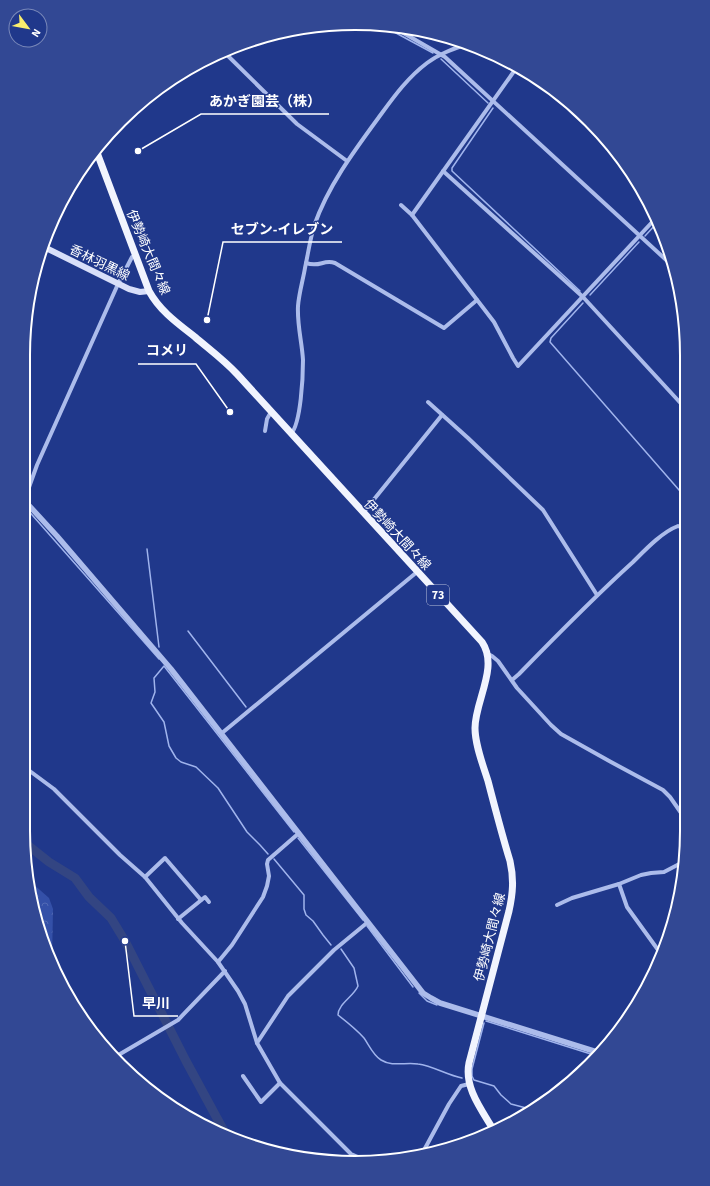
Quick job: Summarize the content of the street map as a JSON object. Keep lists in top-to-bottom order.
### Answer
{
  "streets": {
    "main road": ["伊勢崎大間々線", "香林羽黒線", "73"]
  },
  "crossings": [
    ["伊勢崎大間々線", "香林羽黒線"]
  ],
  "places": [
    "あかぎ園芸（株）",
    "セブン-イレブン",
    "コメリ",
    "早川"
  ],
  "north": "bottom right"
}
